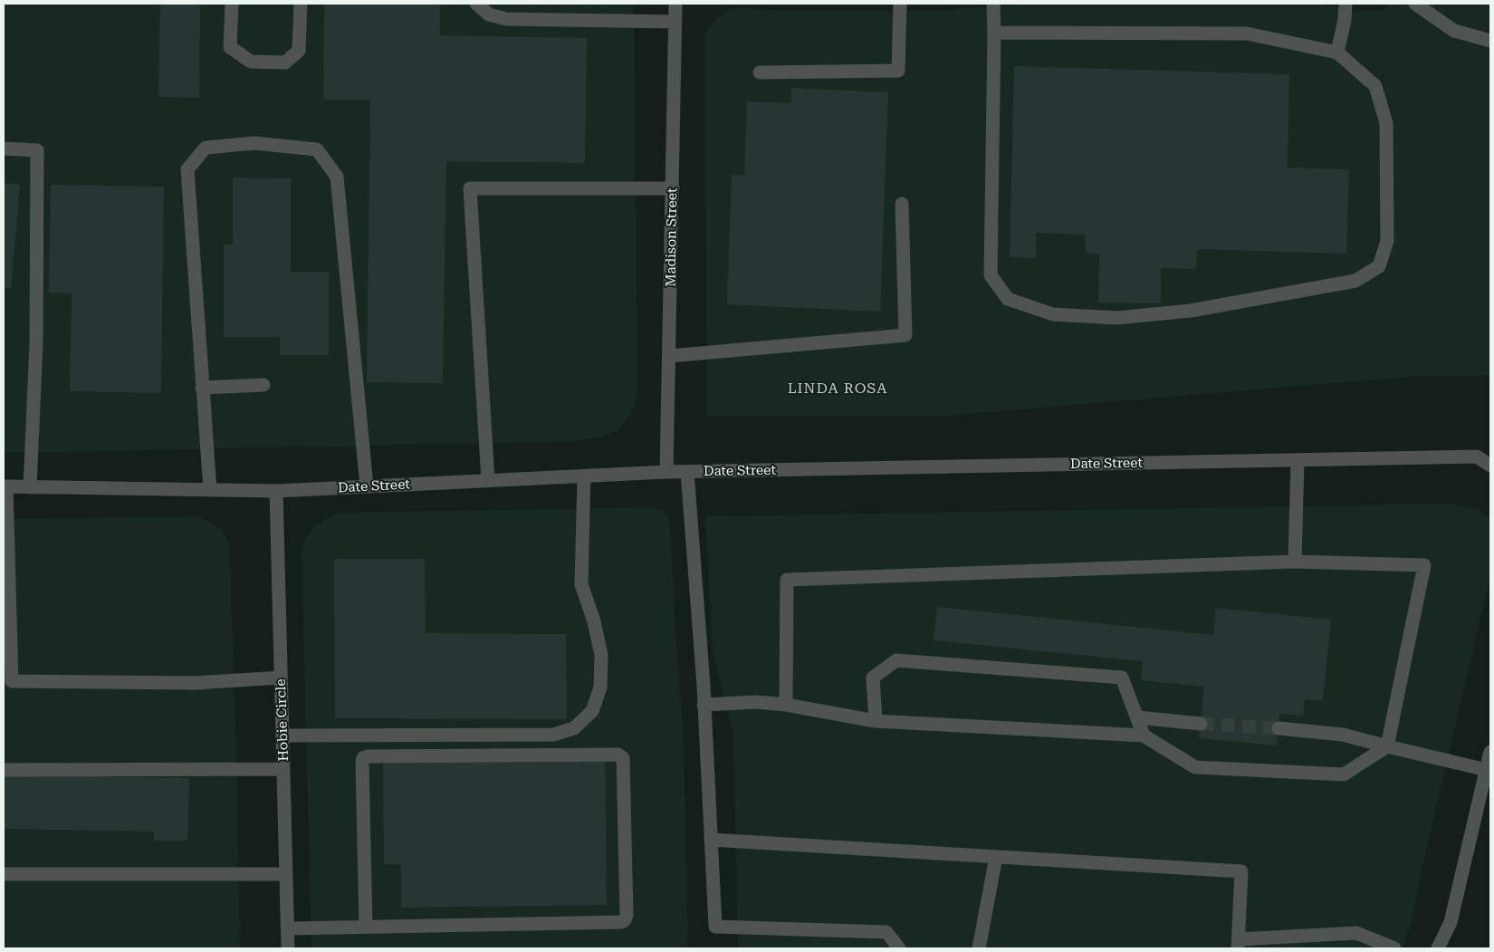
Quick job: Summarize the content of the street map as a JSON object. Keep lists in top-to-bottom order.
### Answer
{
  "streets": {
    "street": ["Madison Street", "Date Street", "Hobie Circle"]
  },
  "crossings": [
    ["Madison Street", "Date Street"],
    ["Date Street", "Hobie Circle"]
  ],
  "districts": ["LINDA ROSA"]
}
